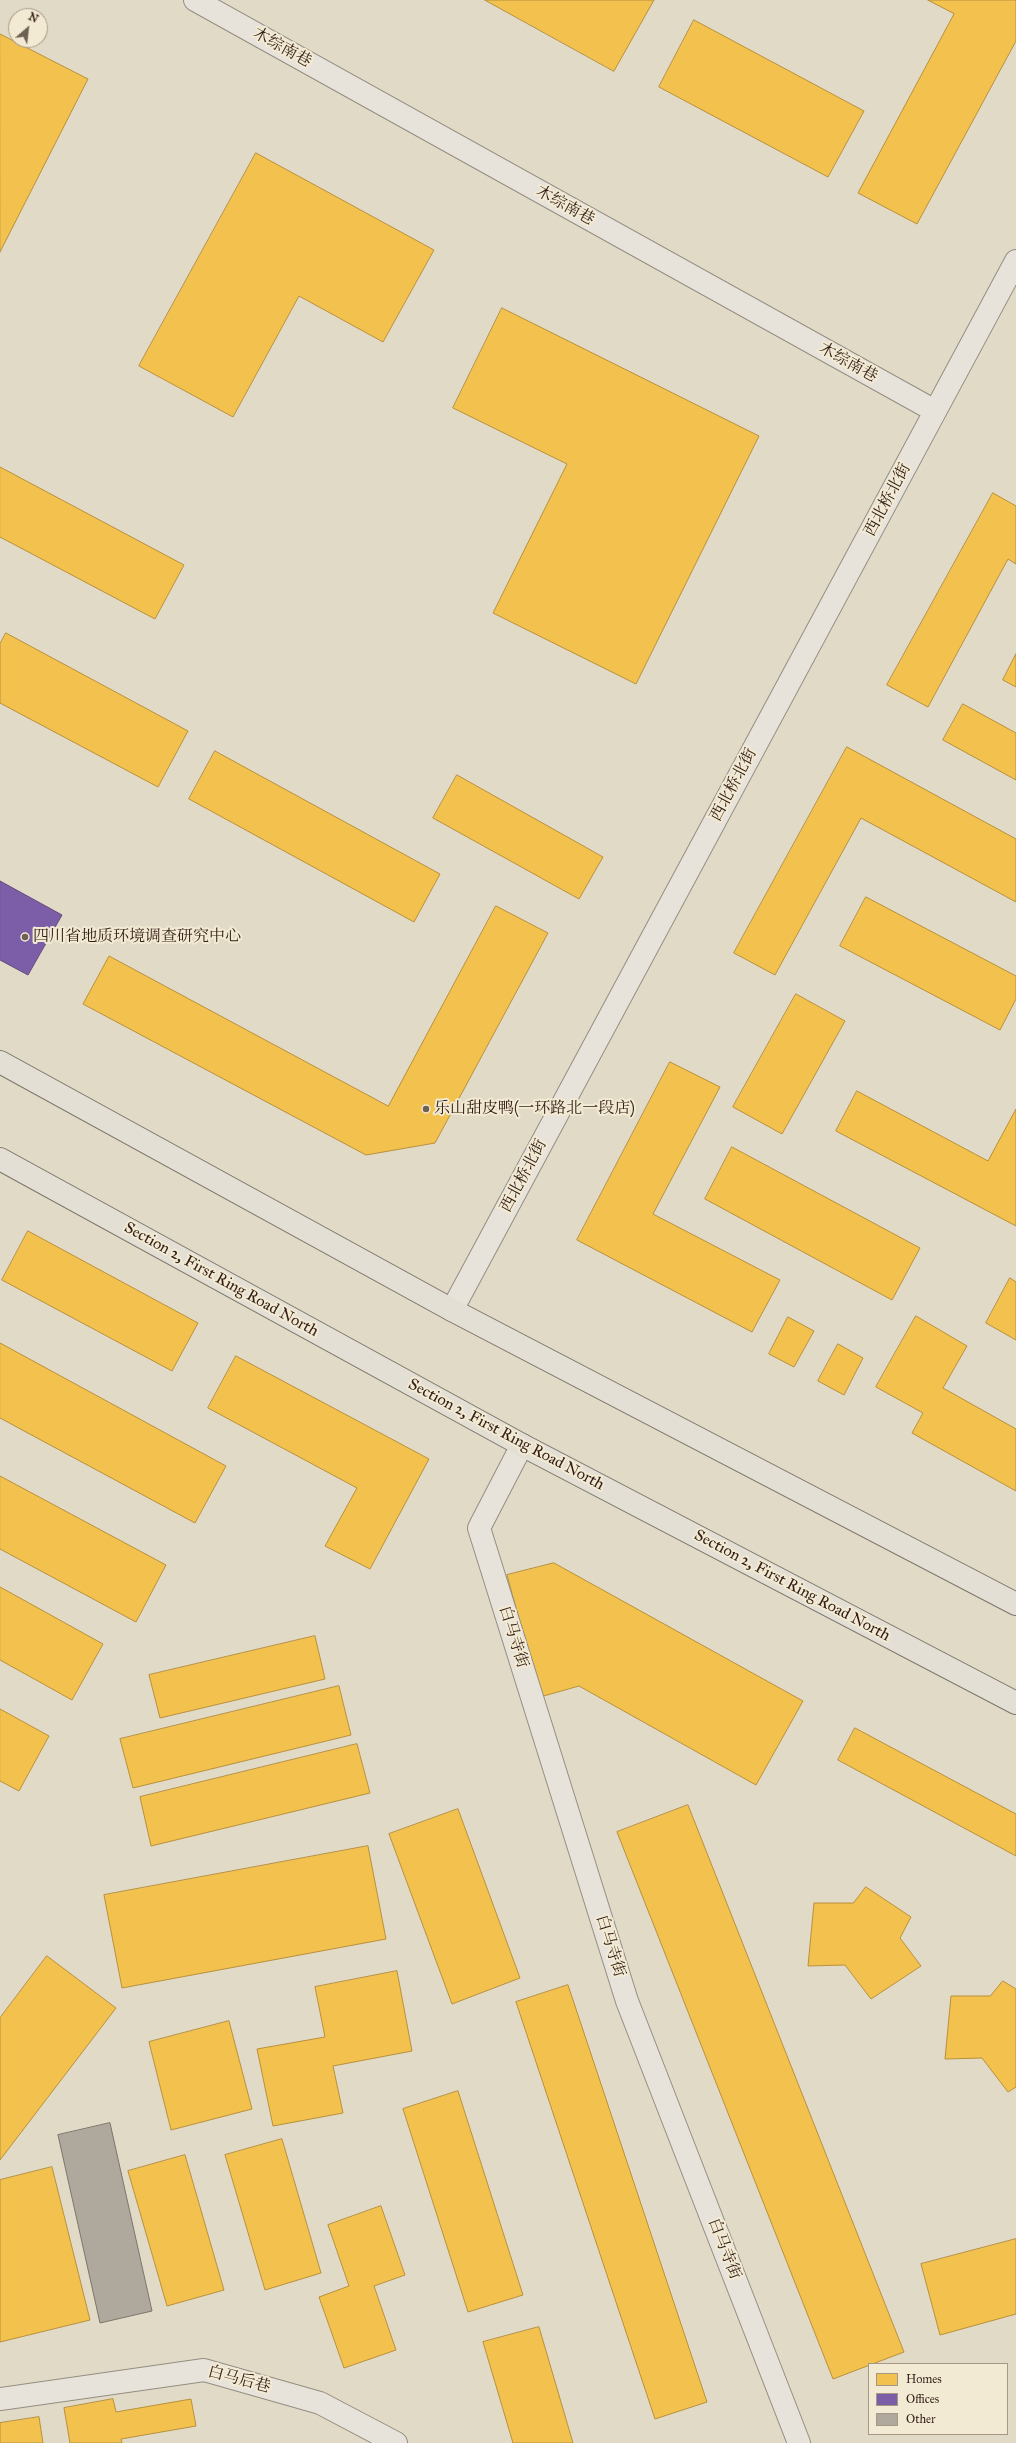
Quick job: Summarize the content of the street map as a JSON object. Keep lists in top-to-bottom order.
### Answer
{
  "streets": {
    "main road": ["Section 2, First Ring Road North"],
    "street": [
      "木综南巷",
      "西北桥北街",
      "白马寺街",
      "白马后巷"
    ]
  },
  "crossings": [
    ["木综南巷", "西北桥北街"],
    ["Section 2, First Ring Road North", "白马寺街"]
  ],
  "places": ["四川省地质环境调查研究中心", "乐山甜皮鸭(一环路北一段店)"],
  "legend": ["Homes", "Offices", "Other"],
  "north": "top right"
}
